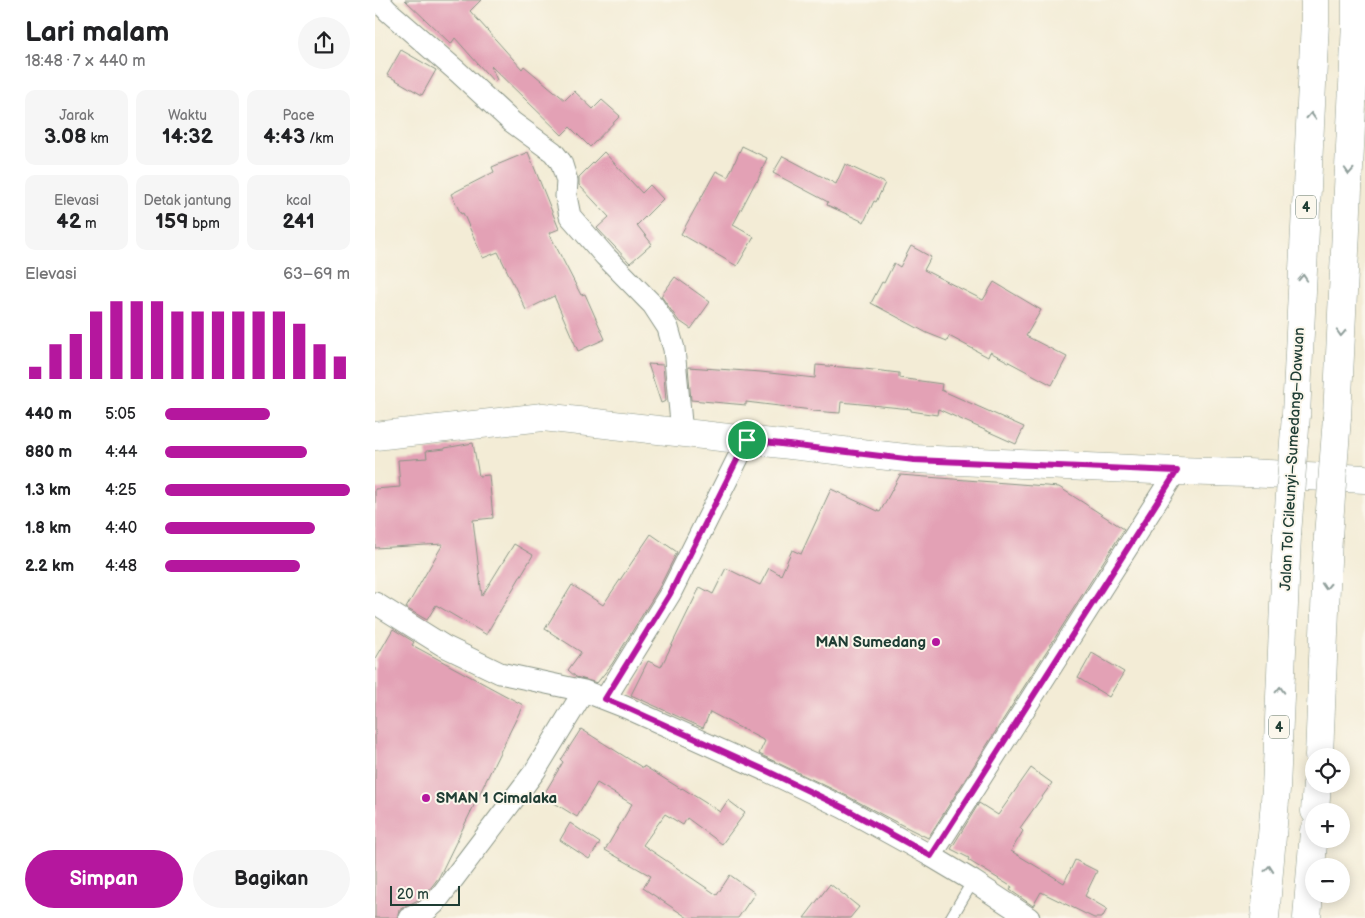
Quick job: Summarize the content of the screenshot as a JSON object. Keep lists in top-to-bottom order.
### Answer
{
  "streets": {
    "main road": ["4", "Jalan Tol Cileunyi–Sumedang–Dawuan"]
  },
  "places": ["MAN Sumedang", "SMAN 1 Cimalaka"],
  "scale_bar": "20 m",
  "page": {
    "heading": ["Lari malam", "18:48 · 7 × 440 m"],
    "stats": [
      ["Jarak", "3.08 km"],
      ["Waktu", "14:32"],
      ["Pace", "4:43 /km"],
      ["Elevasi", "42 m"],
      ["Detak jantung", "159 bpm"],
      ["kcal", "241"]
    ],
    "chart": ["Elevasi", "63–69 m"],
    "list": [
      {
        "name": "440 m",
        "note": "5:05"
      },
      {
        "name": "880 m",
        "note": "4:44"
      },
      {
        "name": "1.3 km",
        "note": "4:25"
      },
      {
        "name": "1.8 km",
        "note": "4:40"
      },
      {
        "name": "2.2 km",
        "note": "4:48"
      }
    ],
    "map_buttons": ["+", "−"],
    "buttons": ["Simpan", "Bagikan"],
    "scale": "20 m"
  }
}
